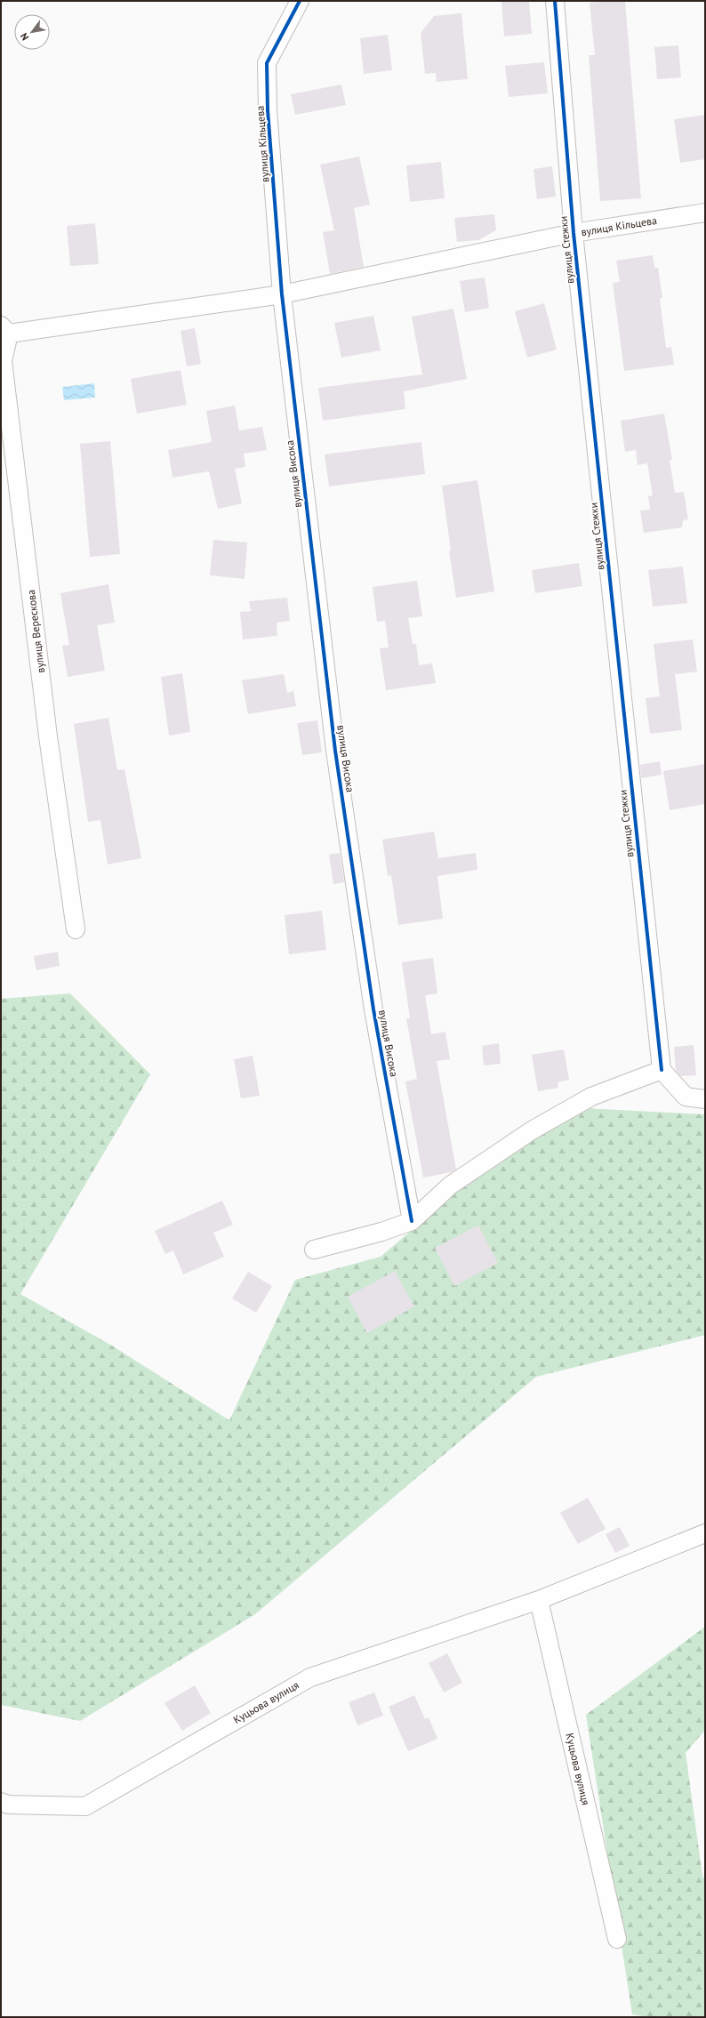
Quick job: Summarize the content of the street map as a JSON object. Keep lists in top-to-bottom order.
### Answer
{
  "streets": {
    "street": [
      "вулиця Кільцева",
      "вулиця Стежки",
      "вулиця Висока",
      "вулиця Верескова",
      "Куцьова вулиця"
    ]
  },
  "crossings": [
    ["вулиця Кільцева", "вулиця Стежки"],
    ["вулиця Кільцева", "вулиця Висока"],
    ["вулиця Кільцева", "вулиця Верескова"]
  ],
  "north": "bottom left"
}
